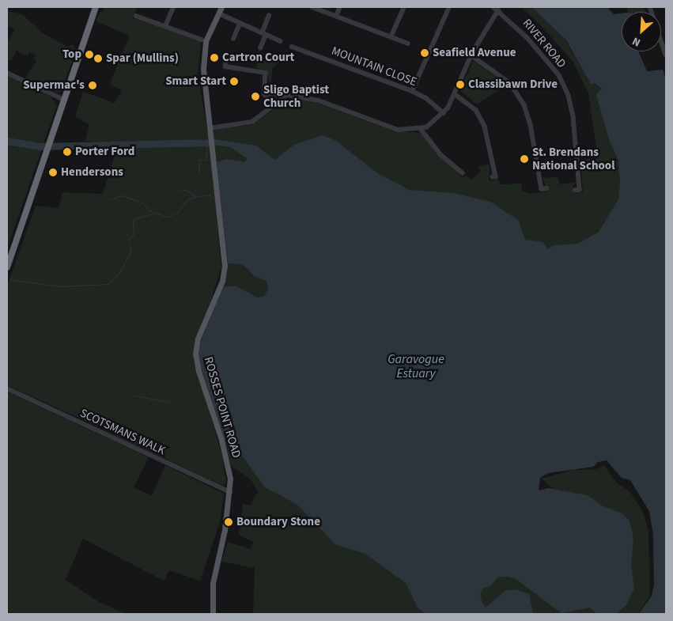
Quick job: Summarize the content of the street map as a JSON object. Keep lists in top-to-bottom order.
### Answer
{
  "streets": {
    "main road": ["ROSSES POINT ROAD"],
    "street": ["RIVER ROAD", "MOUNTAIN CLOSE", "SCOTSMANS WALK"]
  },
  "crossings": [
    ["ROSSES POINT ROAD", "SCOTSMANS WALK"]
  ],
  "water": ["Garavogue Estuary"],
  "places": [
    "Seafield Avenue",
    "Top",
    "Cartron Court",
    "Spar (Mullins)",
    "Smart Start",
    "Classibawn Drive",
    "Supermac's",
    "Sligo Baptist Church",
    "Porter Ford",
    "St. Brendans National School",
    "Hendersons",
    "Boundary Stone"
  ],
  "north": "bottom left"
}
